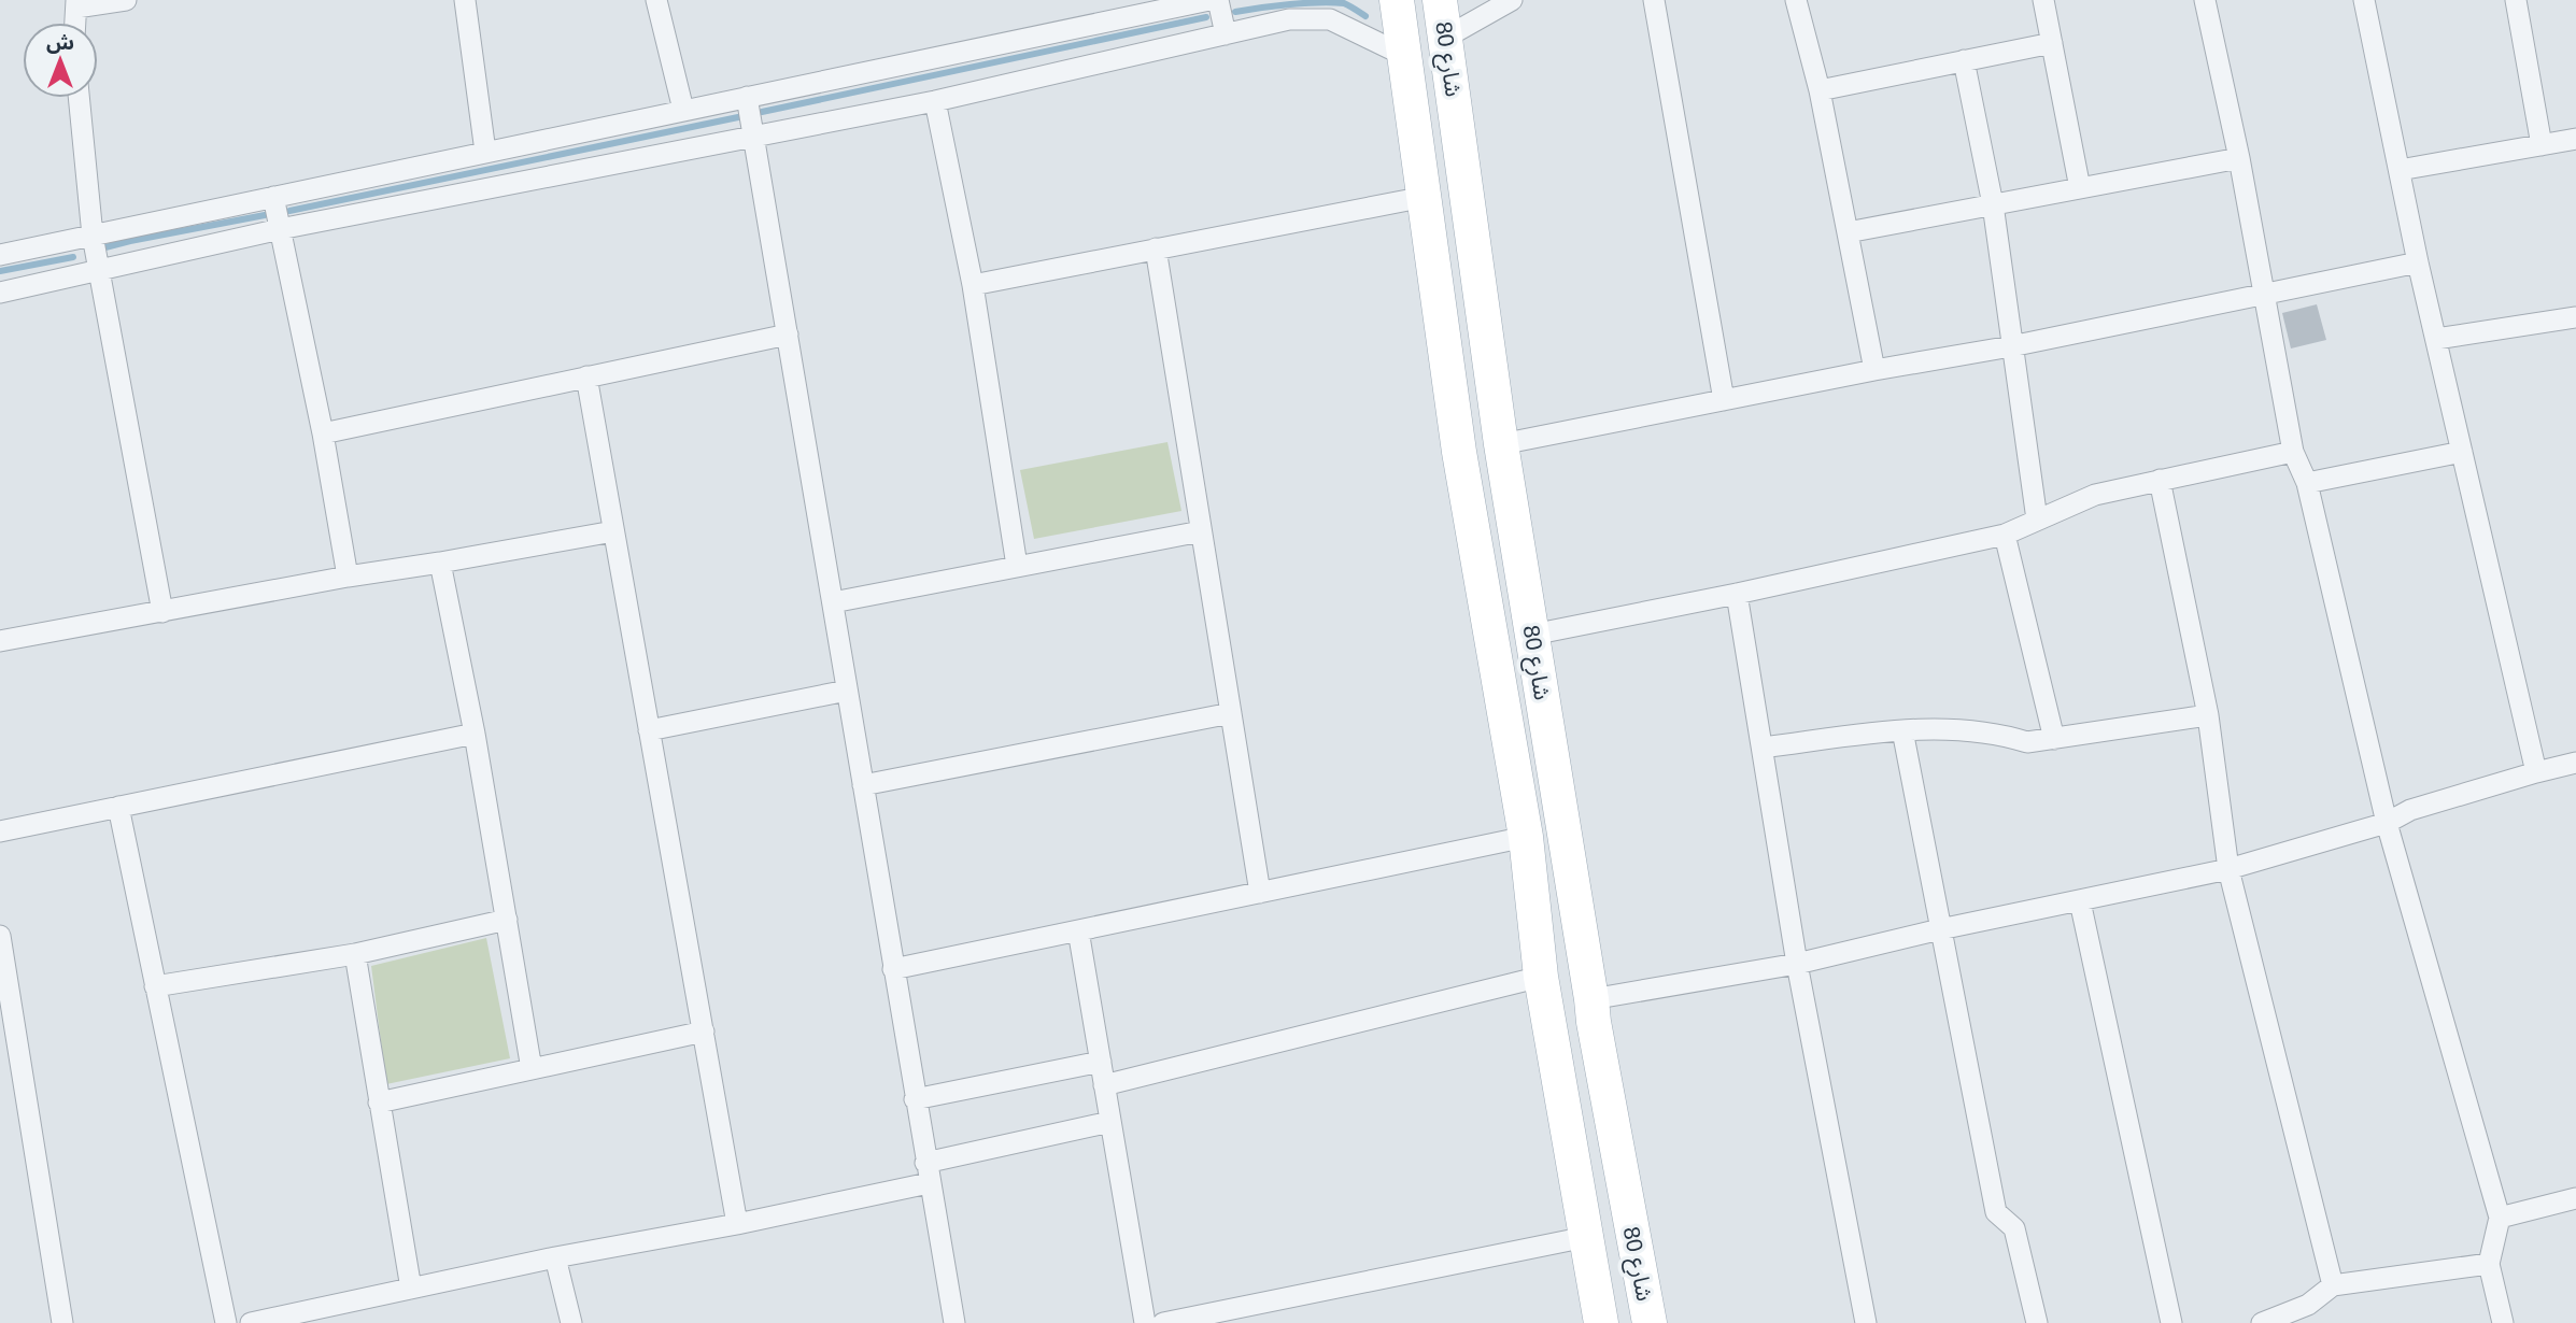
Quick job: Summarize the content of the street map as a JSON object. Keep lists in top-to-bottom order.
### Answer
{
  "streets": {
    "main road": ["شارع 80"]
  },
  "north": "top"
}
